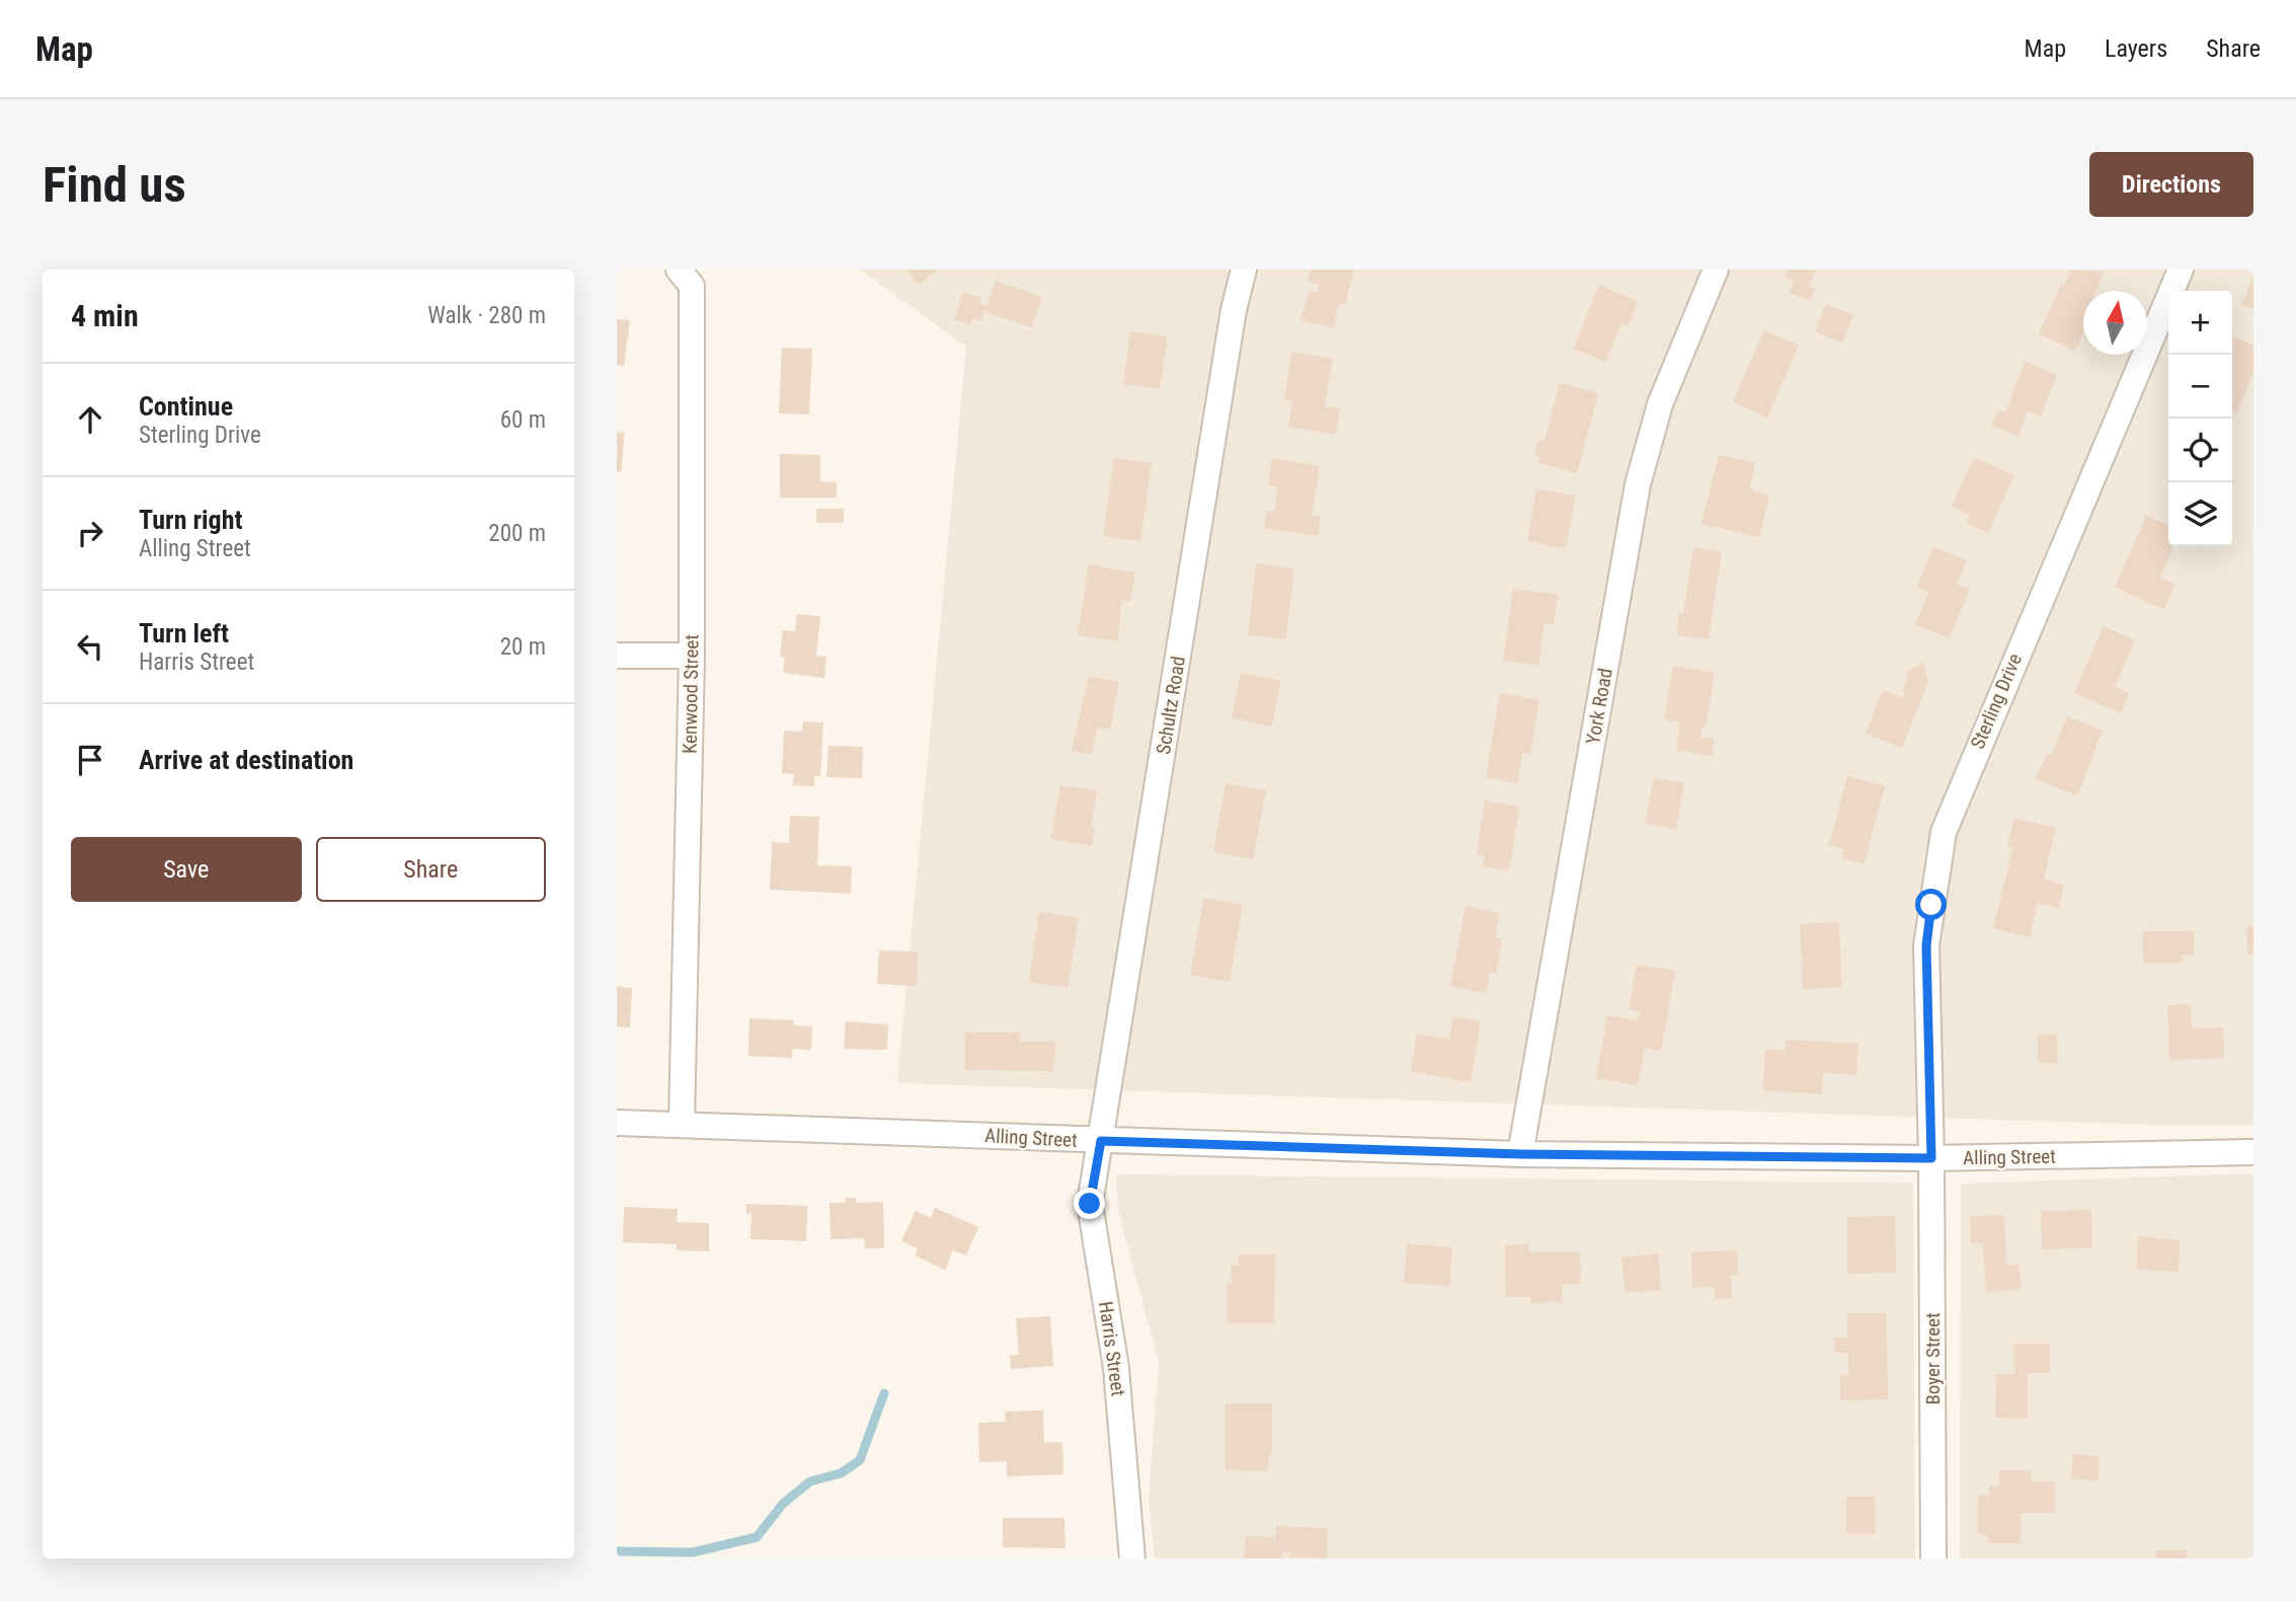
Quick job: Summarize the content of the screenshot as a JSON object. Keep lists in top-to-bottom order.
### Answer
{
  "streets": {
    "street": [
      "Kenwood Street",
      "Sterling Drive",
      "Schultz Road",
      "York Road",
      "Alling Street",
      "Harris Street",
      "Boyer Street"
    ]
  },
  "crossings": [
    ["Kenwood Street", "Alling Street"],
    ["Sterling Drive", "Alling Street"],
    ["Sterling Drive", "Boyer Street"],
    ["Schultz Road", "Alling Street"],
    ["Schultz Road", "Harris Street"],
    ["York Road", "Alling Street"],
    ["Alling Street", "Harris Street"],
    ["Alling Street", "Boyer Street"]
  ],
  "north": "top",
  "page": {
    "header": "Map",
    "nav": ["Map", "Layers", "Share"],
    "buttons": [
      "Directions",
      ["Save", "Share"]
    ],
    "title": "Find us",
    "heading": ["4 min", "Walk · 280 m"],
    "map_buttons": ["+", "−"],
    "list": [
      ["Continue", "Sterling Drive", "60 m"],
      ["Turn right", "Alling Street", "200 m"],
      ["Turn left", "Harris Street", "20 m"],
      "Arrive at destination"
    ]
  }
}
